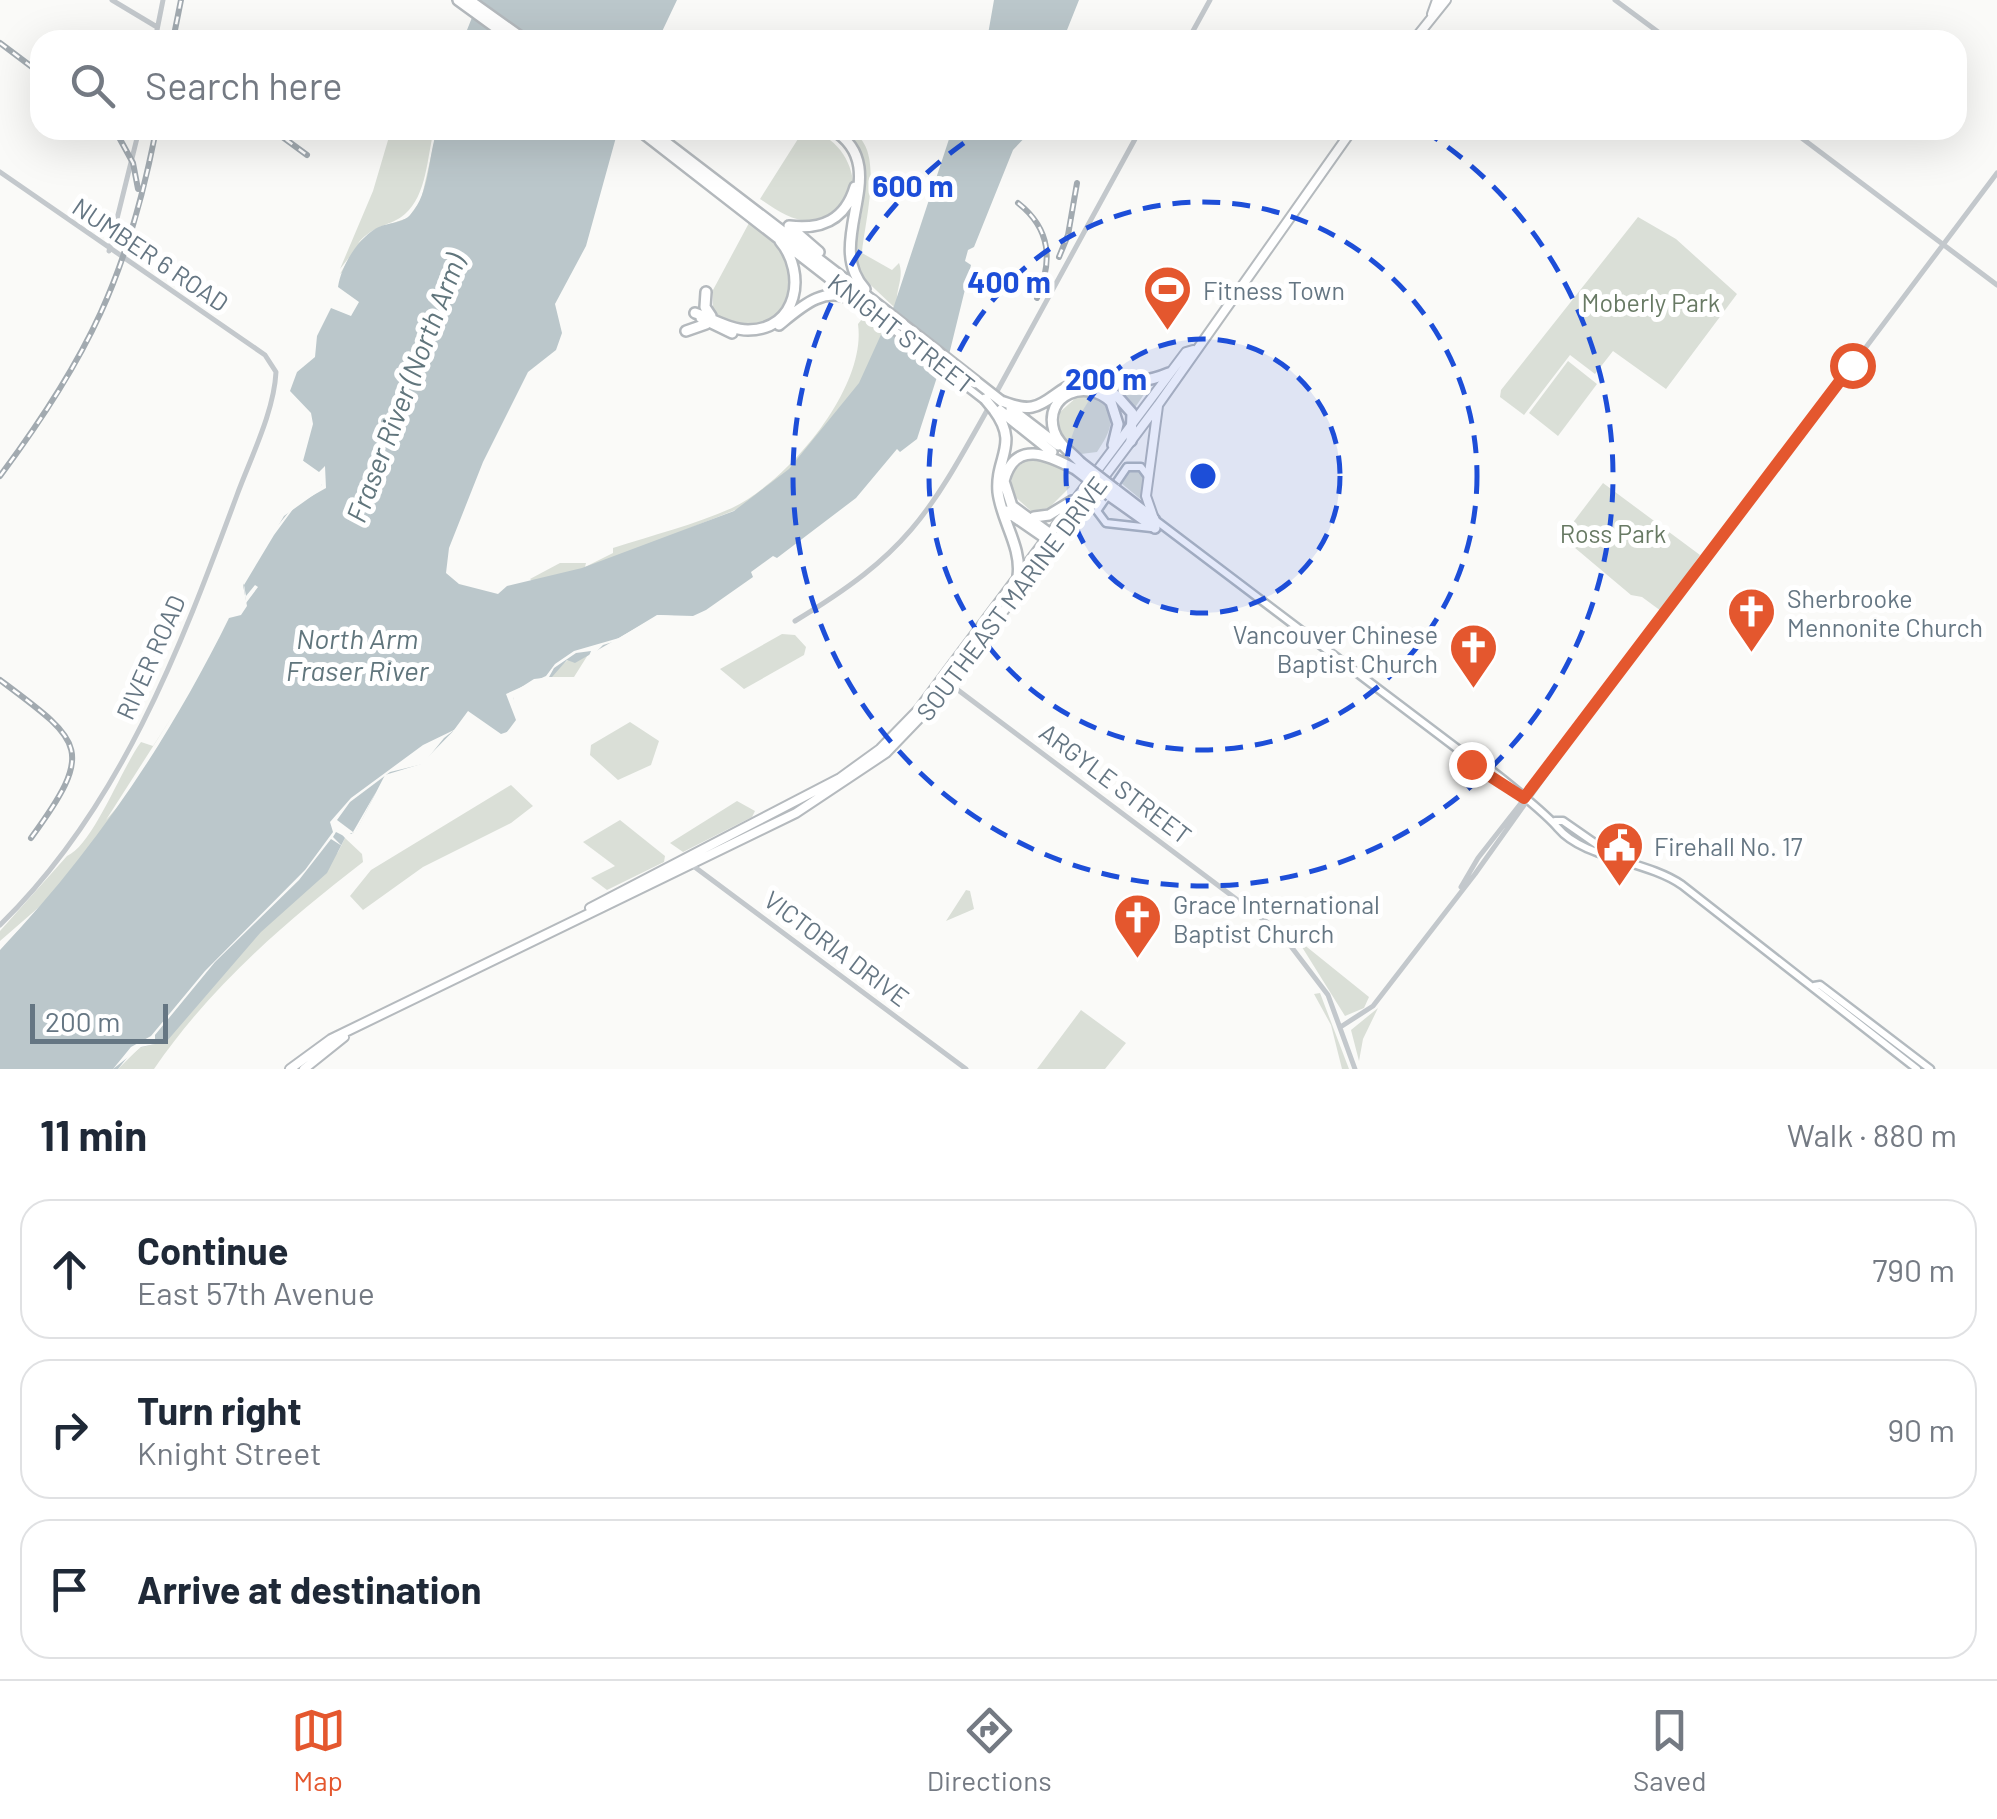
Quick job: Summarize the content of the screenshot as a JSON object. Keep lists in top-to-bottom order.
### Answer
{
  "streets": {
    "highway": ["KNIGHT STREET"],
    "main road": ["SOUTHEAST MARINE DRIVE"],
    "street": [
      "NUMBER 6 ROAD",
      "RIVER ROAD",
      "ARGYLE STREET",
      "VICTORIA DRIVE"
    ]
  },
  "crossings": [
    ["NUMBER 6 ROAD", "RIVER ROAD"],
    ["SOUTHEAST MARINE DRIVE", "ARGYLE STREET"],
    ["SOUTHEAST MARINE DRIVE", "VICTORIA DRIVE"]
  ],
  "water": ["Fraser River (North Arm)", "North Arm Fraser River"],
  "parks": ["Moberly Park", "Ross Park"],
  "places": {
    "sports": ["Fitness Town"],
    "church": ["Sherbrooke Mennonite Church", "Vancouver Chinese Baptist Church", "Grace International Baptist Church"],
    "public building": ["Firehall No. 17"]
  },
  "scale_bar": "200 m",
  "page": {
    "search": "Search here",
    "scale": "200 m",
    "heading": ["11 min", "Walk · 880 m"],
    "list": [
      ["Continue", "East 57th Avenue", "790 m"],
      ["Turn right", "Knight Street", "90 m"],
      "Arrive at destination"
    ],
    "nav": ["Map", "Directions", "Saved"]
  },
  "rings": ["600 m", "400 m", "200 m"]
}
